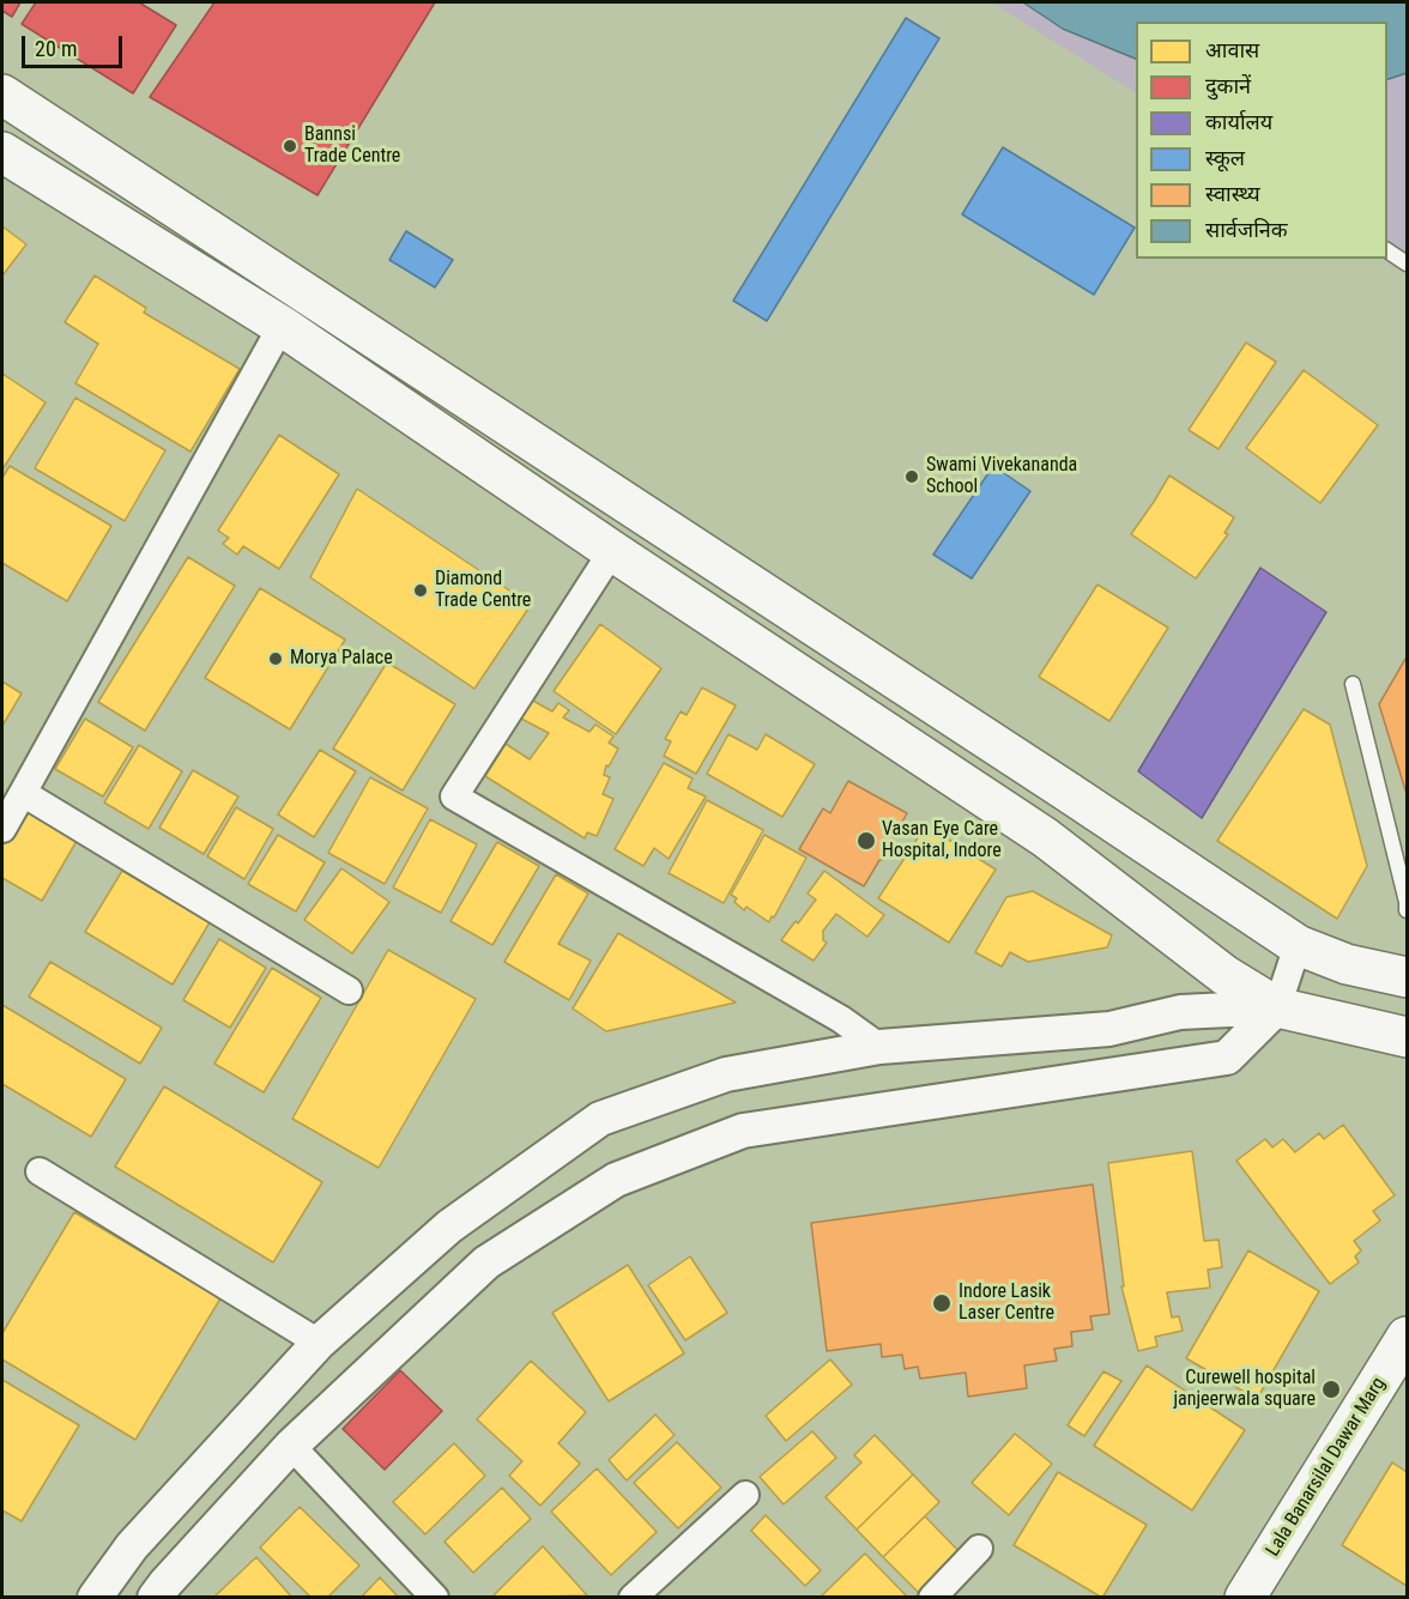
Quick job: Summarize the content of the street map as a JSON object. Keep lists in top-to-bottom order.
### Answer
{
  "streets": {
    "main road": ["Lala Banarsilal Dawar Marg"]
  },
  "places": [
    "Bannsi Trade Centre",
    "Swami Vivekananda School",
    "Diamond Trade Centre",
    "Morya Palace",
    "Vasan Eye Care Hospital, Indore",
    "Indore Lasik Laser Centre",
    "Curewell hospital janjeerwala square"
  ],
  "legend": [
    "आवास",
    "दुकानें",
    "कार्यालय",
    "स्कूल",
    "स्वास्थ्य",
    "सार्वजनिक"
  ],
  "scale_bar": "20 m"
}
